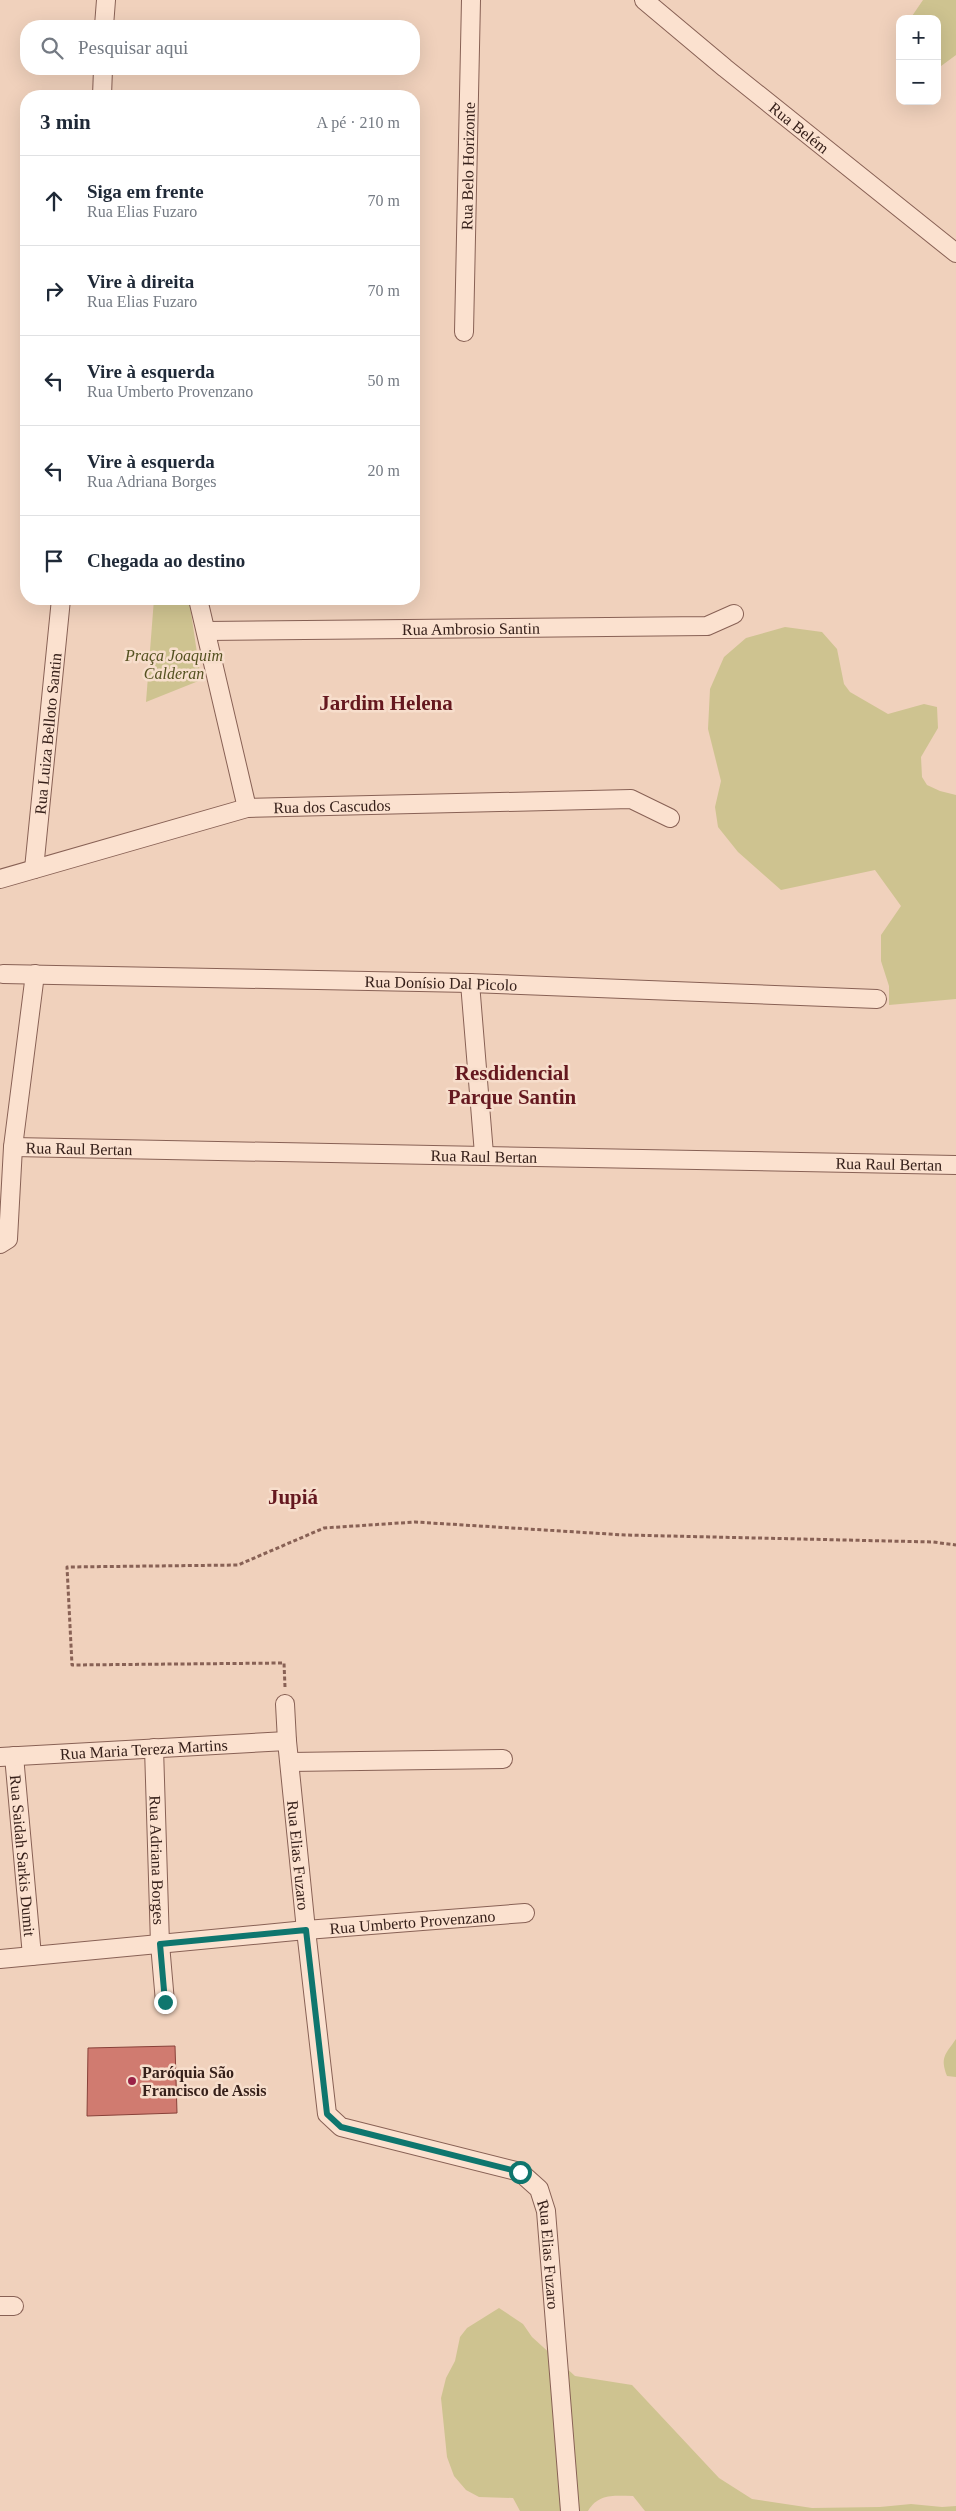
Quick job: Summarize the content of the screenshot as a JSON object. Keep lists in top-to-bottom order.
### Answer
{
  "streets": {
    "street": [
      "Rua Belém",
      "Rua Belo Horizonte",
      "Rua Ambrosio Santin",
      "Rua Luiza Belloto Santin",
      "Rua dos Cascudos",
      "Rua Donísio Dal Picolo",
      "Rua Raul Bertan",
      "Rua Maria Tereza Martins",
      "Rua Saidah Sarkis Dumit",
      "Rua Elias Fuzaro",
      "Rua Adriana Borges",
      "Rua Umberto Provenzano"
    ]
  },
  "crossings": [
    ["Rua Luiza Belloto Santin", "Rua dos Cascudos"],
    ["Rua Maria Tereza Martins", "Rua Saidah Sarkis Dumit"],
    ["Rua Maria Tereza Martins", "Rua Elias Fuzaro"],
    ["Rua Maria Tereza Martins", "Rua Adriana Borges"],
    ["Rua Saidah Sarkis Dumit", "Rua Umberto Provenzano"],
    ["Rua Elias Fuzaro", "Rua Umberto Provenzano"],
    ["Rua Adriana Borges", "Rua Umberto Provenzano"]
  ],
  "districts": ["Jardim Helena", "Resdidencial Parque Santin", "Jupiá"],
  "parks": ["Praça Joaquim Calderan"],
  "places": ["Paróquia São Francisco de Assis"],
  "page": {
    "map_buttons": ["+", "−"],
    "search": "Pesquisar aqui",
    "heading": ["3 min", "A pé · 210 m"],
    "list": [
      ["Siga em frente", "Rua Elias Fuzaro", "70 m"],
      ["Vire à direita", "Rua Elias Fuzaro", "70 m"],
      ["Vire à esquerda", "Rua Umberto Provenzano", "50 m"],
      ["Vire à esquerda", "Rua Adriana Borges", "20 m"],
      "Chegada ao destino"
    ]
  }
}
